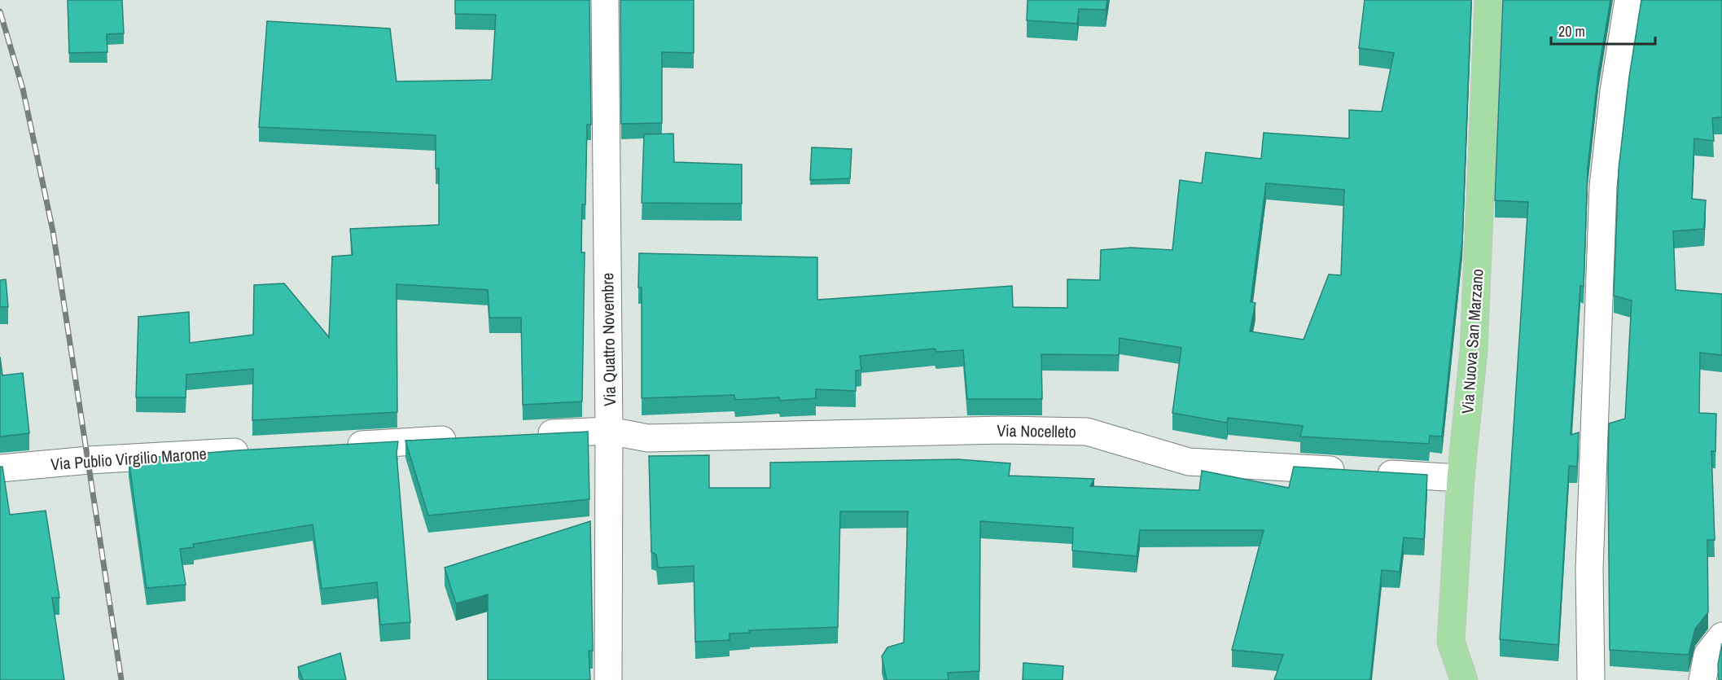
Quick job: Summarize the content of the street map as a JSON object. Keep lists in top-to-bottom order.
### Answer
{
  "streets": {
    "main road": ["Via Nuova San Marzano"],
    "street": ["Via Quattro Novembre", "Via Nocelleto", "Via Publio Virgilio Marone"]
  },
  "crossings": [
    ["Via Quattro Novembre", "Via Nocelleto"],
    ["Via Nuova San Marzano", "Via Nocelleto"]
  ],
  "scale_bar": "20 m"
}
